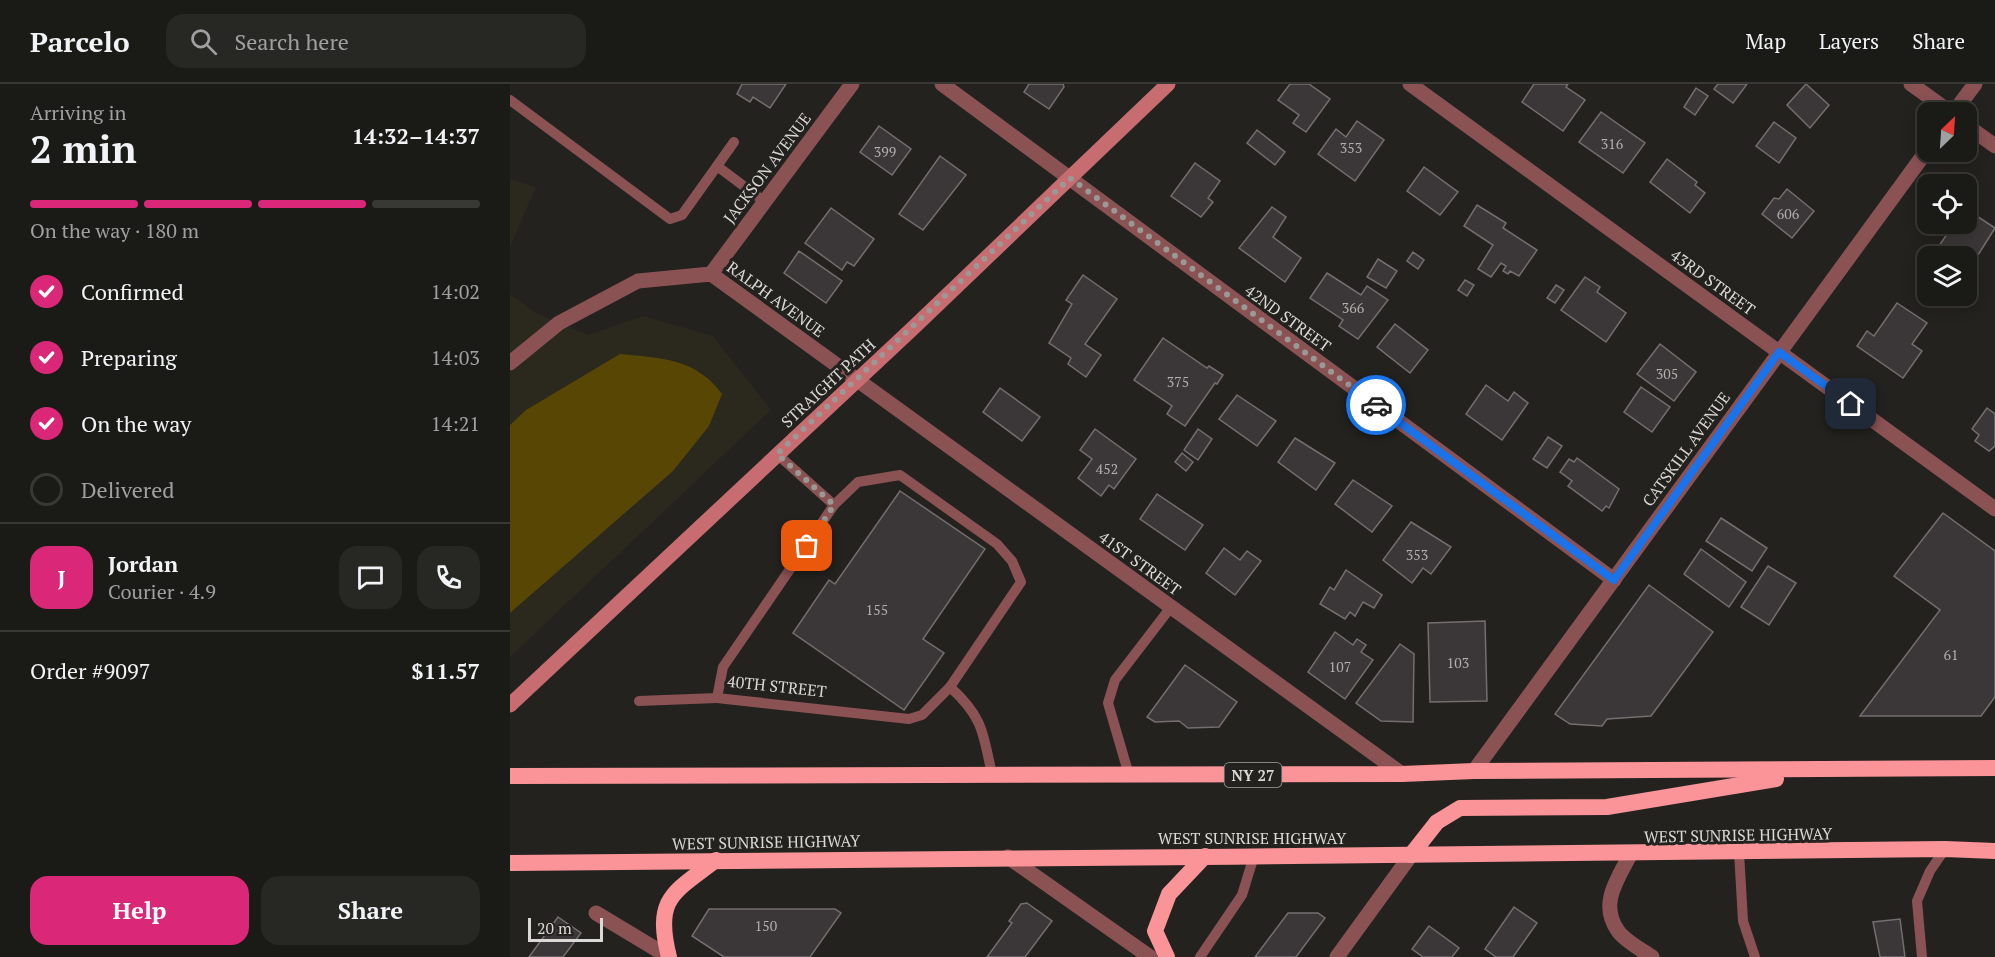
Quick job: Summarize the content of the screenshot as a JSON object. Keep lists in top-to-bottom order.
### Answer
{
  "streets": {
    "highway": ["NY 27", "WEST SUNRISE HIGHWAY"],
    "main road": ["STRAIGHT PATH"],
    "street": [
      "JACKSON AVENUE",
      "43RD STREET",
      "RALPH AVENUE",
      "42ND STREET",
      "CATSKILL AVENUE",
      "41ST STREET"
    ],
    "lane": ["40TH STREET"]
  },
  "crossings": [
    ["JACKSON AVENUE", "RALPH AVENUE"],
    ["43RD STREET", "CATSKILL AVENUE"],
    ["RALPH AVENUE", "STRAIGHT PATH"],
    ["RALPH AVENUE", "41ST STREET"],
    ["42ND STREET", "STRAIGHT PATH"],
    ["42ND STREET", "CATSKILL AVENUE"],
    ["STRAIGHT PATH", "41ST STREET"],
    ["CATSKILL AVENUE", "NY 27"],
    ["41ST STREET", "NY 27"]
  ],
  "house_numbers": [
    "316",
    "353",
    "399",
    "606",
    "366",
    "305",
    "375",
    "452",
    "353",
    "155",
    "61",
    "103",
    "107",
    "150"
  ],
  "scale_bar": "20 m",
  "north": "top right",
  "page": {
    "header": "Parcelo",
    "search": "Search here",
    "nav": ["Map", "Layers", "Share"],
    "heading": ["2 min", "Arriving in", "14:32–14:37"],
    "panel": [
      "Jordan",
      "Courier · 4.9",
      "Order #9097",
      "$11.57"
    ],
    "bar": "On the way · 180 m",
    "list": [
      ["Confirmed", "14:02"],
      ["Preparing", "14:03"],
      ["On the way", "14:21"],
      "Delivered"
    ],
    "round": "J",
    "buttons": ["Help", "Share"],
    "scale": "20 m"
  }
}
